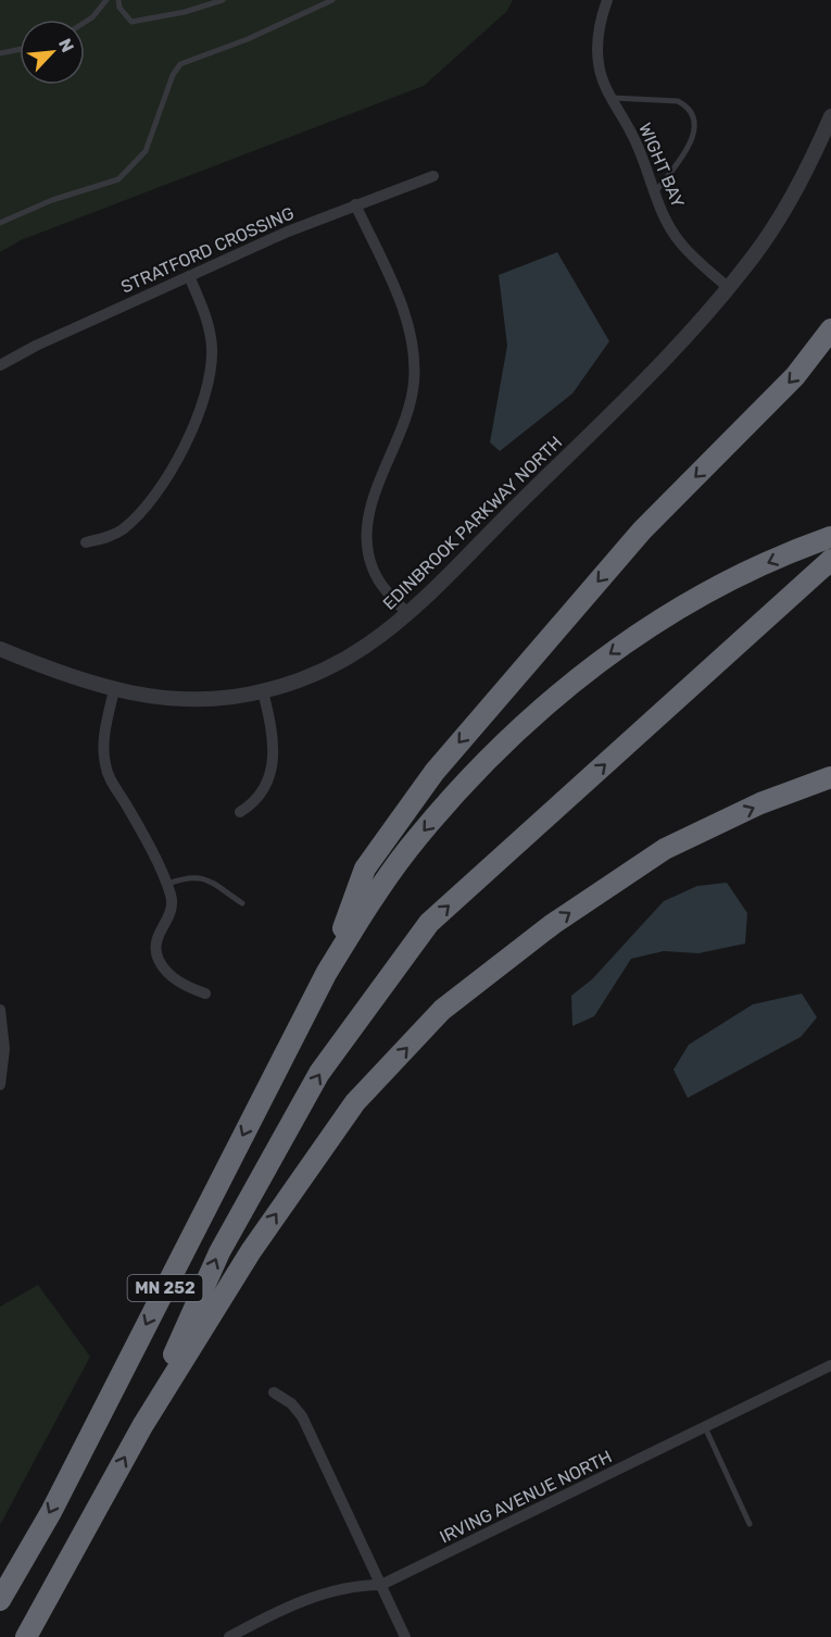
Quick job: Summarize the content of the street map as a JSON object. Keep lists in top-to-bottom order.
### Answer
{
  "streets": {
    "highway": ["MN 252"],
    "street": [
      "WIGHT BAY",
      "STRATFORD CROSSING",
      "EDINBROOK PARKWAY NORTH",
      "IRVING AVENUE NORTH"
    ]
  },
  "crossings": [
    ["WIGHT BAY", "EDINBROOK PARKWAY NORTH"]
  ],
  "north": "top right"
}
